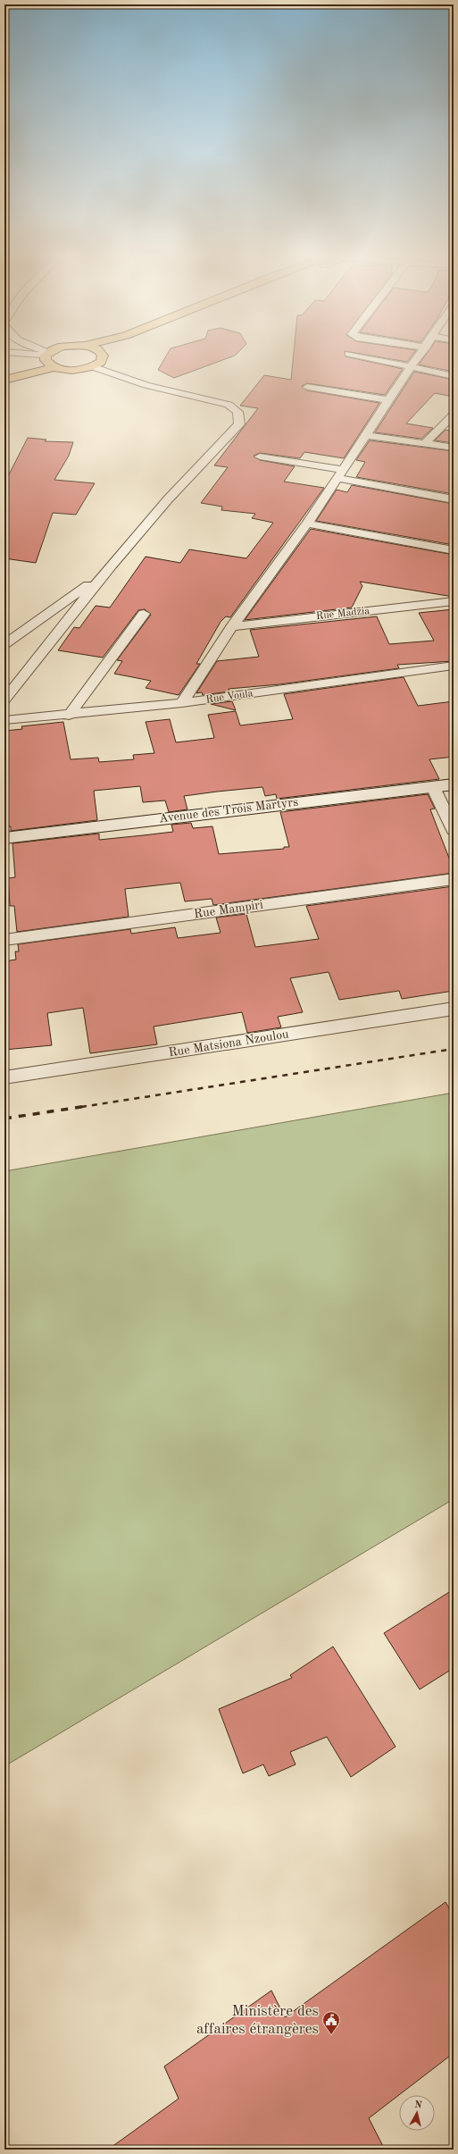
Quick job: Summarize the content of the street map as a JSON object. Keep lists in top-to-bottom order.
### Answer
{
  "streets": {
    "main road": ["Avenue des Trois Martyrs"],
    "street": [
      "Rue Madzia",
      "Rue Voula",
      "Rue Mampiri",
      "Rue Matsiona Nzoulou"
    ]
  },
  "places": {
    "public building": ["Ministère des affaires étrangères"]
  },
  "north": "top"
}
